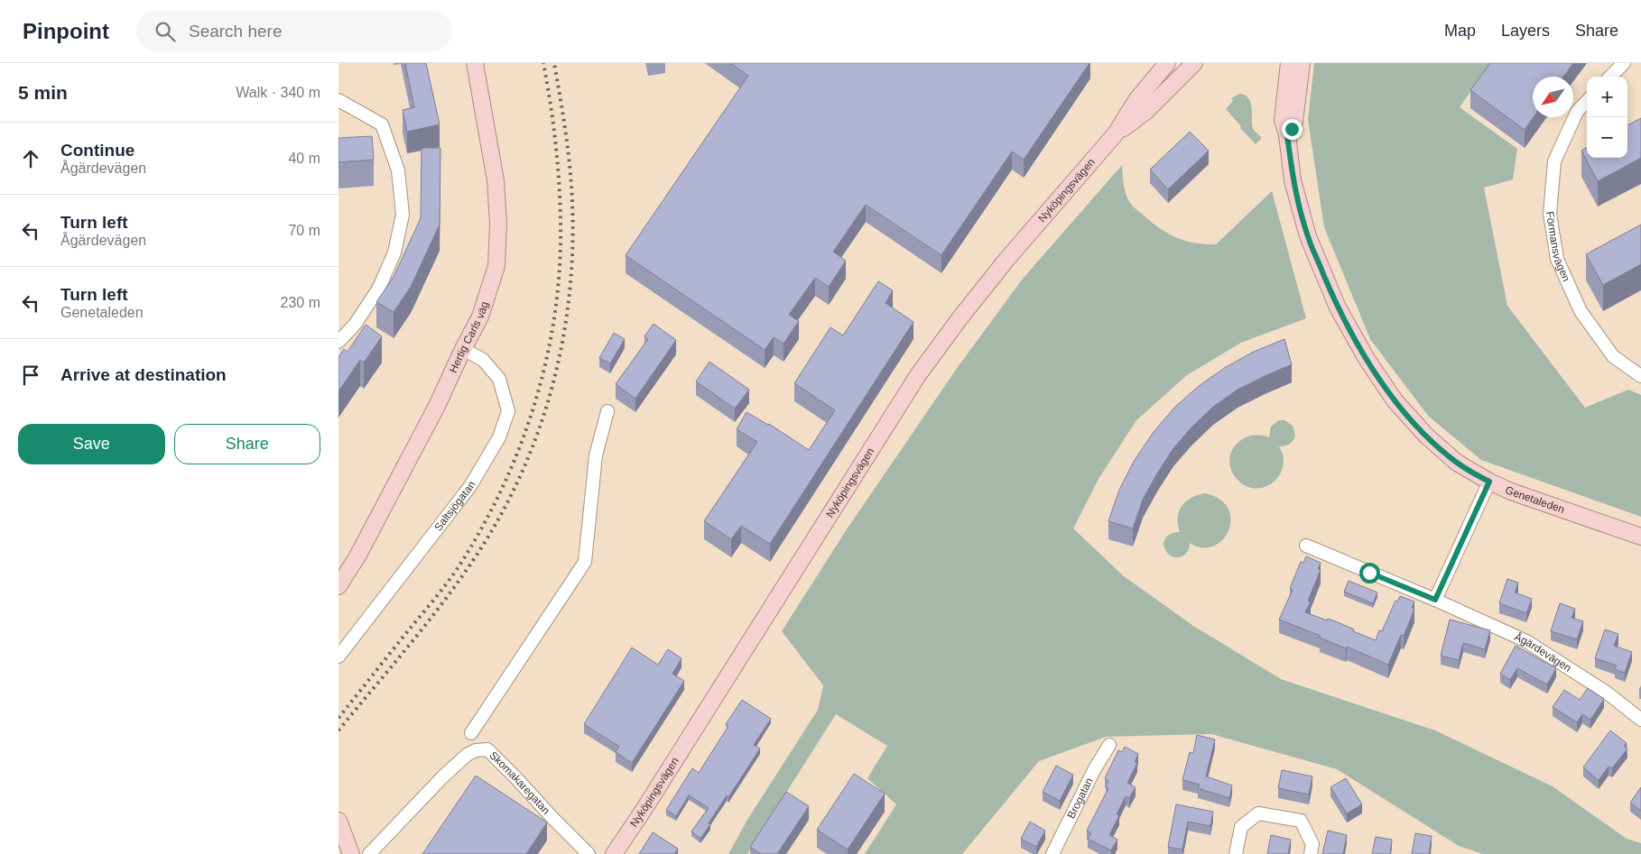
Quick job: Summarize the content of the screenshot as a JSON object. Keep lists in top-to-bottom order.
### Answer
{
  "streets": {
    "main road": ["Nyköpingsvägen", "Hertig Carls väg", "Genetaleden"],
    "street": [
      "Förmansvägen",
      "Saltsjögatan",
      "Ågärdevägen",
      "Skomakaregatan",
      "Brogatan"
    ]
  },
  "crossings": [
    ["Hertig Carls väg", "Saltsjögatan"]
  ],
  "north": "bottom left",
  "page": {
    "header": "Pinpoint",
    "search": "Search here",
    "nav": ["Map", "Layers", "Share"],
    "heading": ["5 min", "Walk · 340 m"],
    "map_buttons": ["+", "−"],
    "list": [
      ["Continue", "Ågärdevägen", "40 m"],
      ["Turn left", "Ågärdevägen", "70 m"],
      ["Turn left", "Genetaleden", "230 m"],
      "Arrive at destination"
    ],
    "buttons": ["Save", "Share"]
  }
}
